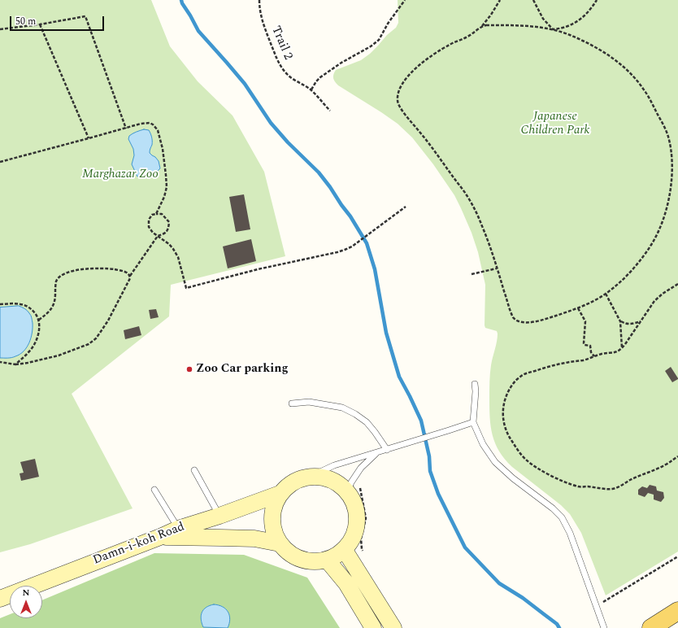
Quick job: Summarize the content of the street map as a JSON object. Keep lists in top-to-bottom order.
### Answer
{
  "streets": {
    "main road": ["Damn-i-koh Road"],
    "path": ["Trail 2"]
  },
  "parks": ["Japanese Children Park", "Marghazar Zoo"],
  "places": ["Zoo Car parking"],
  "scale_bar": "50 m",
  "north": "top"
}
